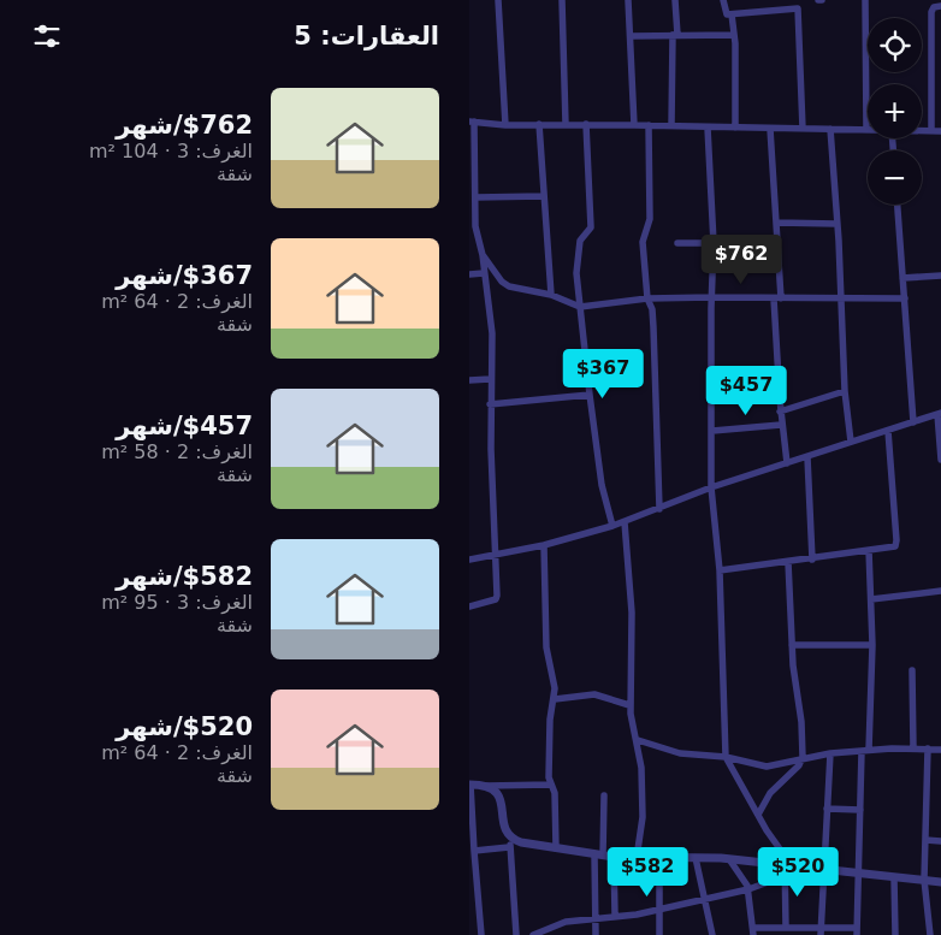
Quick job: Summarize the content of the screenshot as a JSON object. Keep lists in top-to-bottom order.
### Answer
{
  "page": {
    "heading": "العقارات: 5",
    "map_buttons": ["+", "−"],
    "list": [
      {
        "name": "$762/شهر",
        "note": "الغرف: 3 · 104 m² · شقة"
      },
      {
        "name": "$367/شهر",
        "note": "الغرف: 2 · 64 m² · شقة"
      },
      {
        "name": "$457/شهر",
        "note": "الغرف: 2 · 58 m² · شقة"
      },
      {
        "name": "$582/شهر",
        "note": "الغرف: 3 · 95 m² · شقة"
      },
      {
        "name": "$520/شهر",
        "note": "الغرف: 2 · 64 m² · شقة"
      }
    ],
    "price": [
      "$762",
      "$367",
      "$457",
      "$582",
      "$520"
    ]
  }
}
